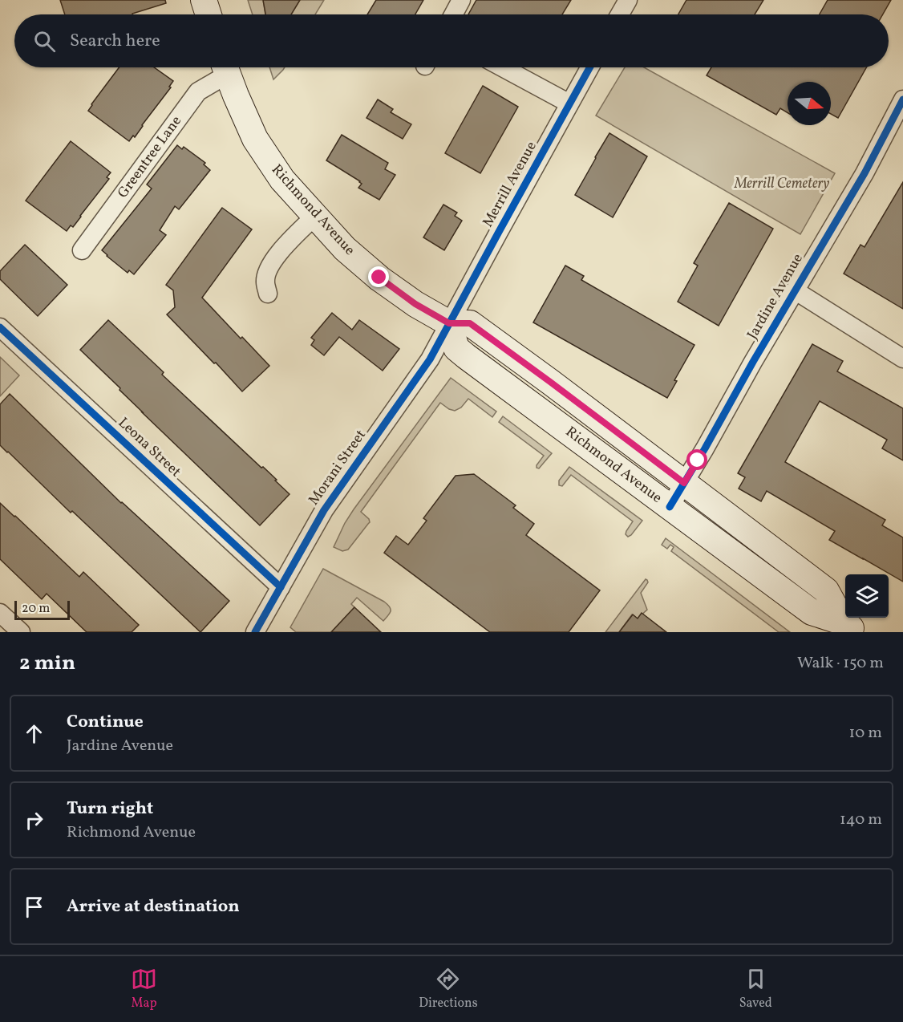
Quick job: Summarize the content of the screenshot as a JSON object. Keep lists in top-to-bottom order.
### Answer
{
  "streets": {
    "main road": ["Richmond Avenue"],
    "street": [
      "Greentree Lane",
      "Merrill Avenue",
      "Jardine Avenue",
      "Leona Street",
      "Morani Street"
    ]
  },
  "crossings": [
    ["Merrill Avenue", "Richmond Avenue"],
    ["Merrill Avenue", "Morani Street"],
    ["Richmond Avenue", "Jardine Avenue"],
    ["Richmond Avenue", "Morani Street"],
    ["Leona Street", "Morani Street"]
  ],
  "parks": ["Merrill Cemetery"],
  "scale_bar": "20 m",
  "north": "right",
  "page": {
    "search": "Search here",
    "scale": "20 m",
    "heading": ["2 min", "Walk · 150 m"],
    "list": [
      ["Continue", "Jardine Avenue", "10 m"],
      ["Turn right", "Richmond Avenue", "140 m"],
      "Arrive at destination"
    ],
    "nav": ["Map", "Directions", "Saved"]
  }
}
